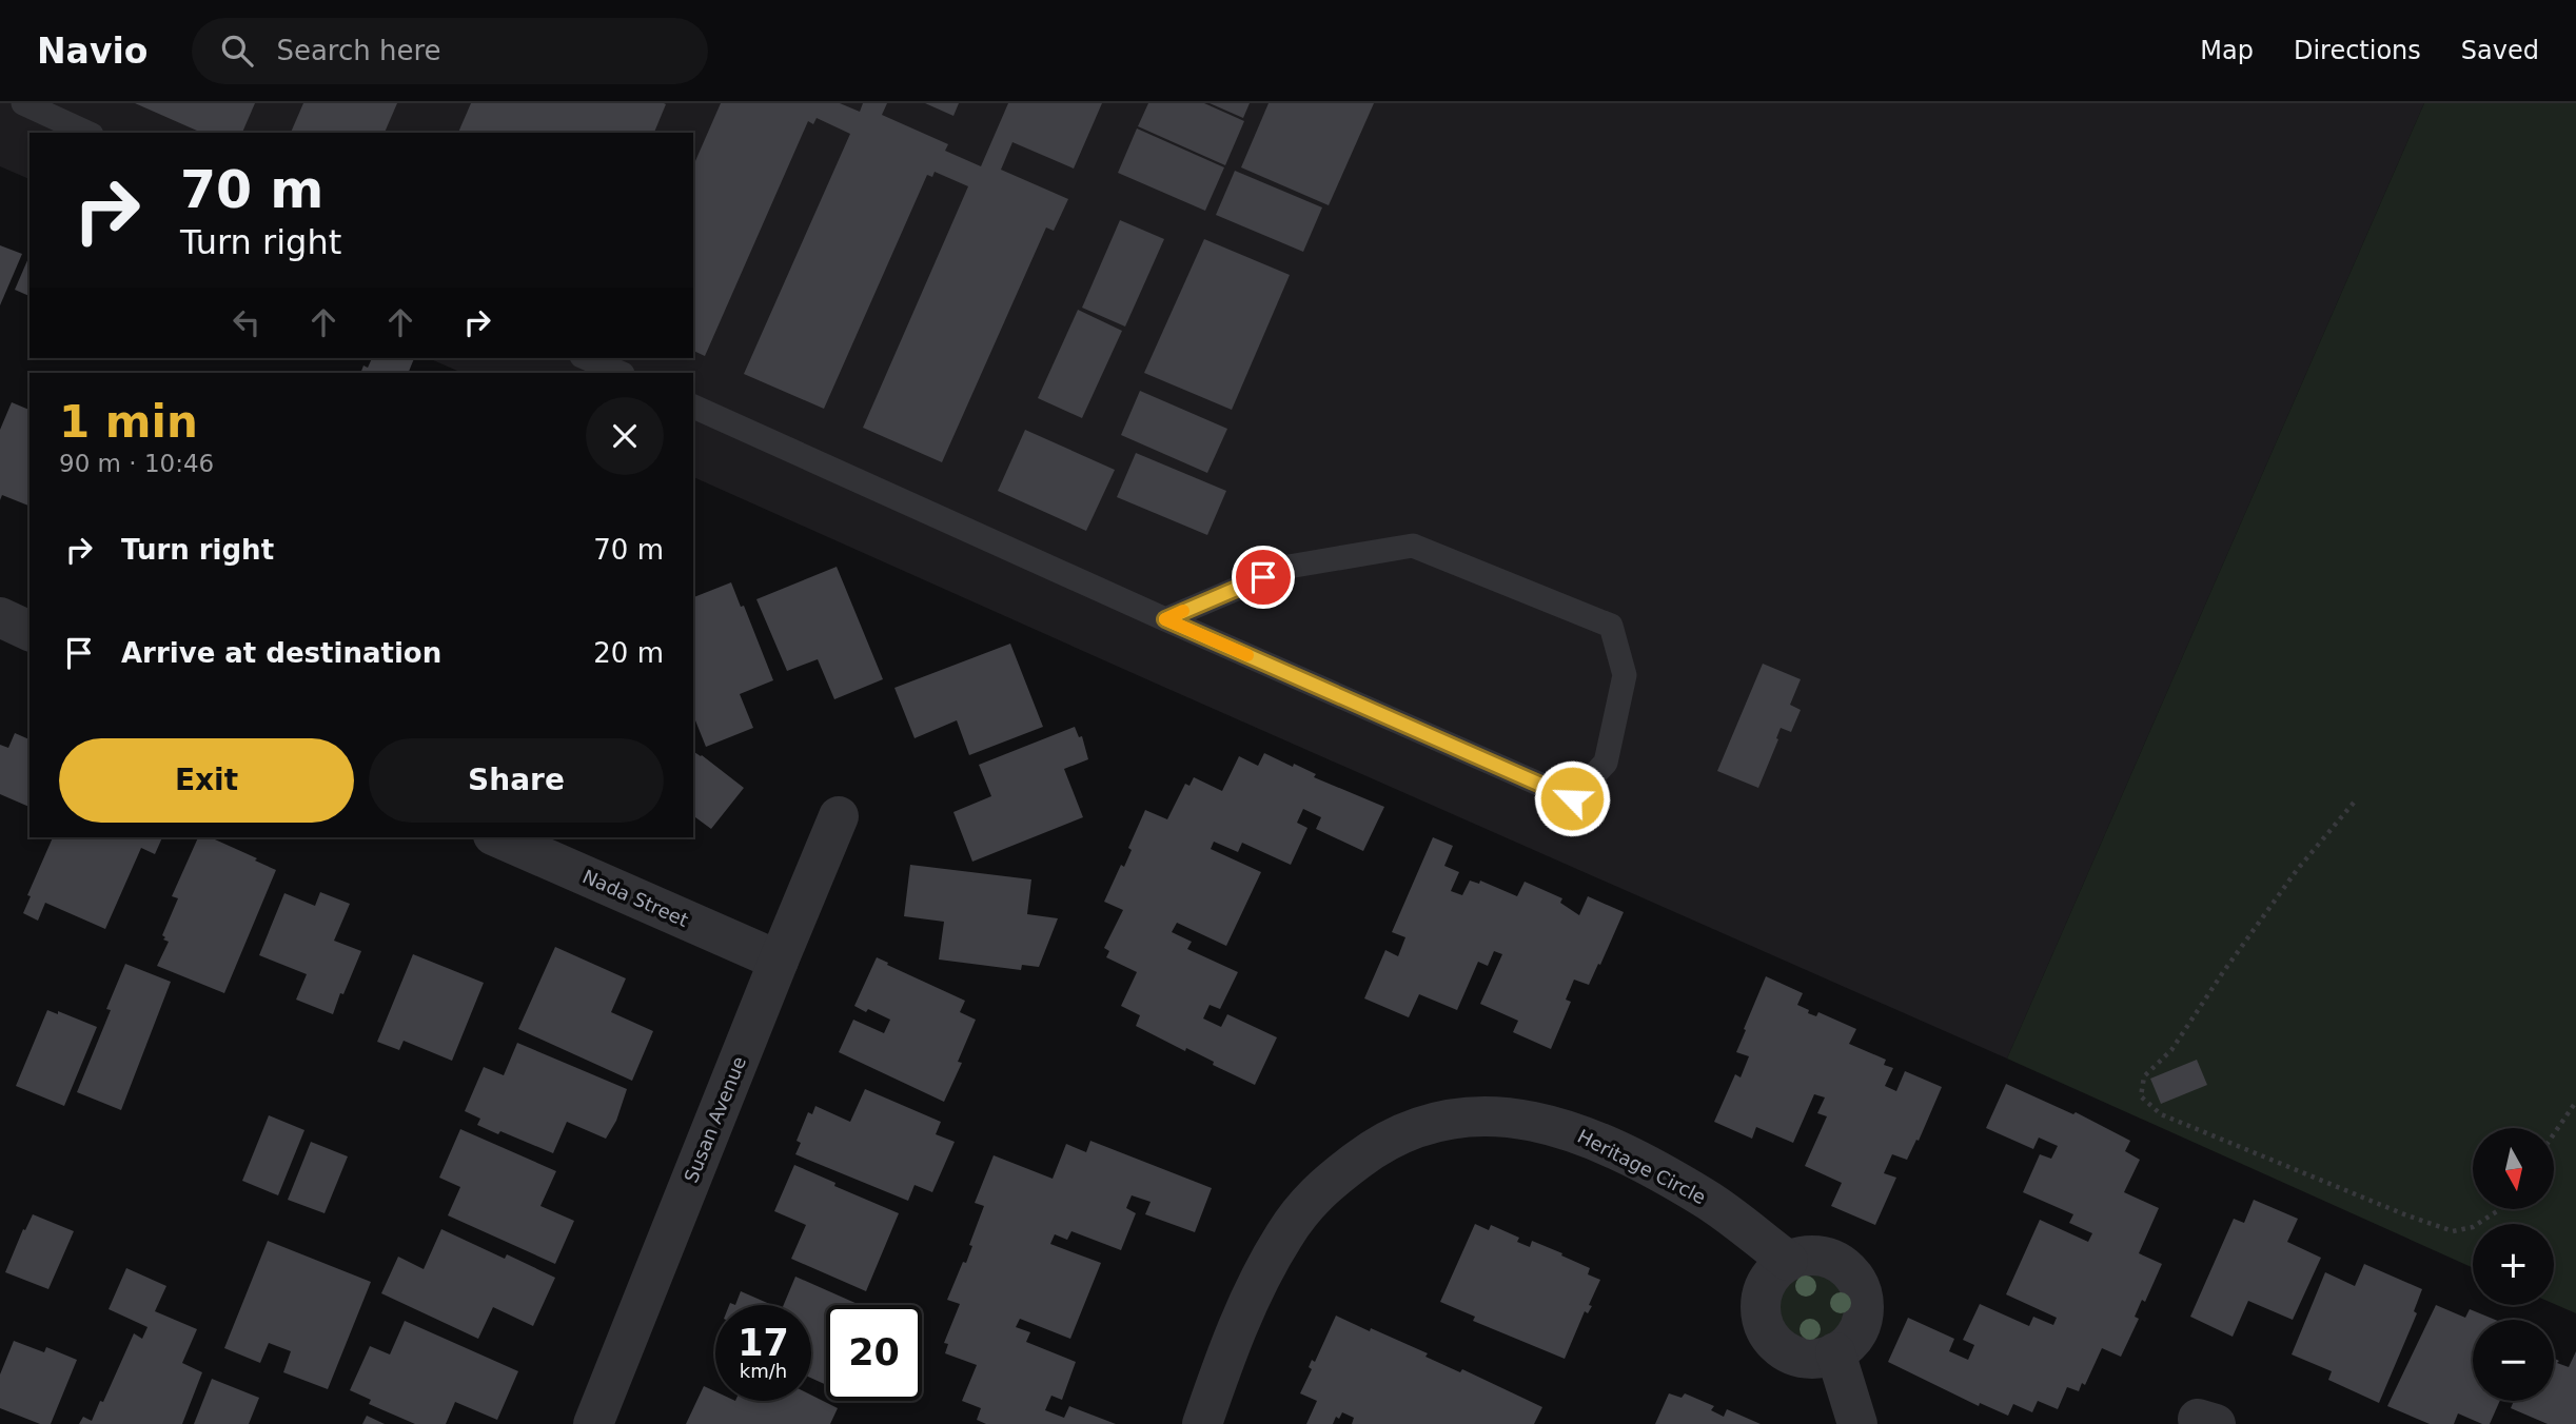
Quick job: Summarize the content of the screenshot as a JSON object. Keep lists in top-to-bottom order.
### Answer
{
  "streets": {
    "street": ["Nada Street", "Susan Avenue", "Heritage Circle"]
  },
  "crossings": [
    ["Nada Street", "Susan Avenue"]
  ],
  "north": "bottom",
  "page": {
    "header": "Navio",
    "search": "Search here",
    "nav": ["Map", "Directions", "Saved"],
    "turn": ["70 m", "Turn right"],
    "heading": ["1 min", "90 m · 10:46"],
    "list": [
      {
        "name": "Turn right",
        "value": "70 m"
      },
      {
        "name": "Arrive at destination",
        "value": "20 m"
      }
    ],
    "buttons": ["Exit", "Share"],
    "map_buttons": ["+", "−"],
    "speed": "17 km/h",
    "limit": "20"
  }
}
